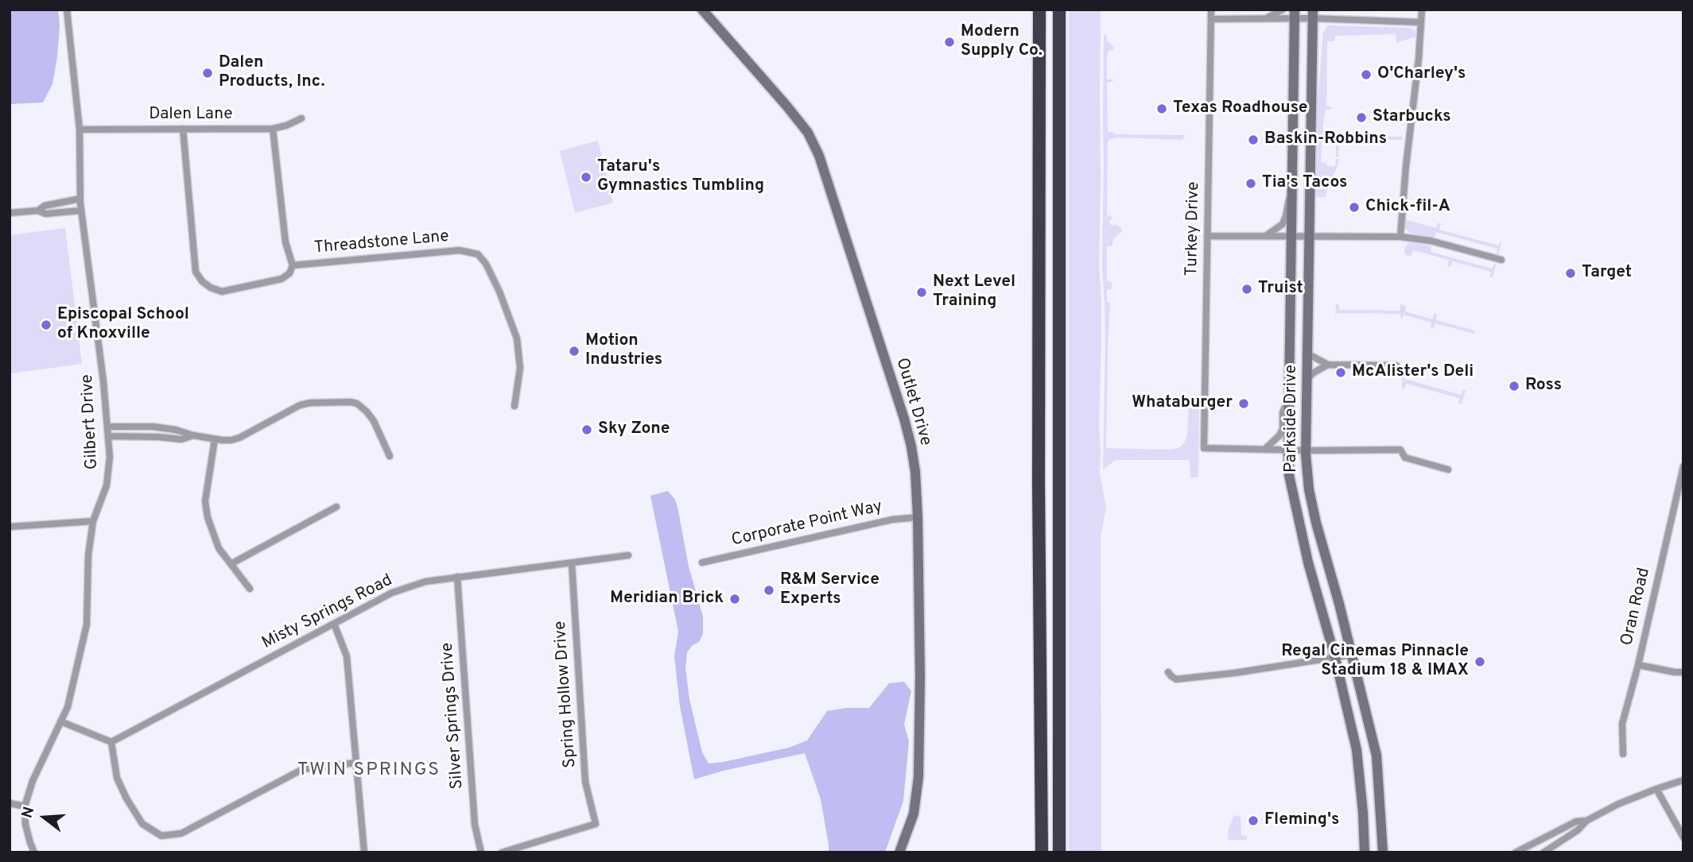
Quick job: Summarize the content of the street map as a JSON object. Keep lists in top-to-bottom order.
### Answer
{
  "streets": {
    "street": [
      "Dalen Lane",
      "Turkey Drive",
      "Threadstone Lane",
      "Outlet Drive",
      "Parkside Drive",
      "Gilbert Drive",
      "Corporate Point Way",
      "Oran Road",
      "Misty Springs Road",
      "Spring Hollow Drive",
      "Silver Springs Drive"
    ]
  },
  "crossings": [
    ["Dalen Lane", "Threadstone Lane"],
    ["Dalen Lane", "Gilbert Drive"],
    ["Outlet Drive", "Corporate Point Way"],
    ["Misty Springs Road", "Spring Hollow Drive"],
    ["Misty Springs Road", "Silver Springs Drive"]
  ],
  "districts": ["TWIN SPRINGS"],
  "places": [
    "Modern Supply Co.",
    "Dalen Products, Inc.",
    "O'Charley's",
    "Texas Roadhouse",
    "Starbucks",
    "Baskin-Robbins",
    "Tataru's Gymnastics Tumbling",
    "Tia's Tacos",
    "Chick-fil-A",
    "Target",
    "Truist",
    "Next Level Training",
    "Episcopal School of Knoxville",
    "Motion Industries",
    "McAlister's Deli",
    "Ross",
    "Whataburger",
    "Sky Zone",
    "R&M Service Experts",
    "Meridian Brick",
    "Regal Cinemas Pinnacle Stadium 18 & IMAX",
    "Fleming's"
  ],
  "north": "left"
}
